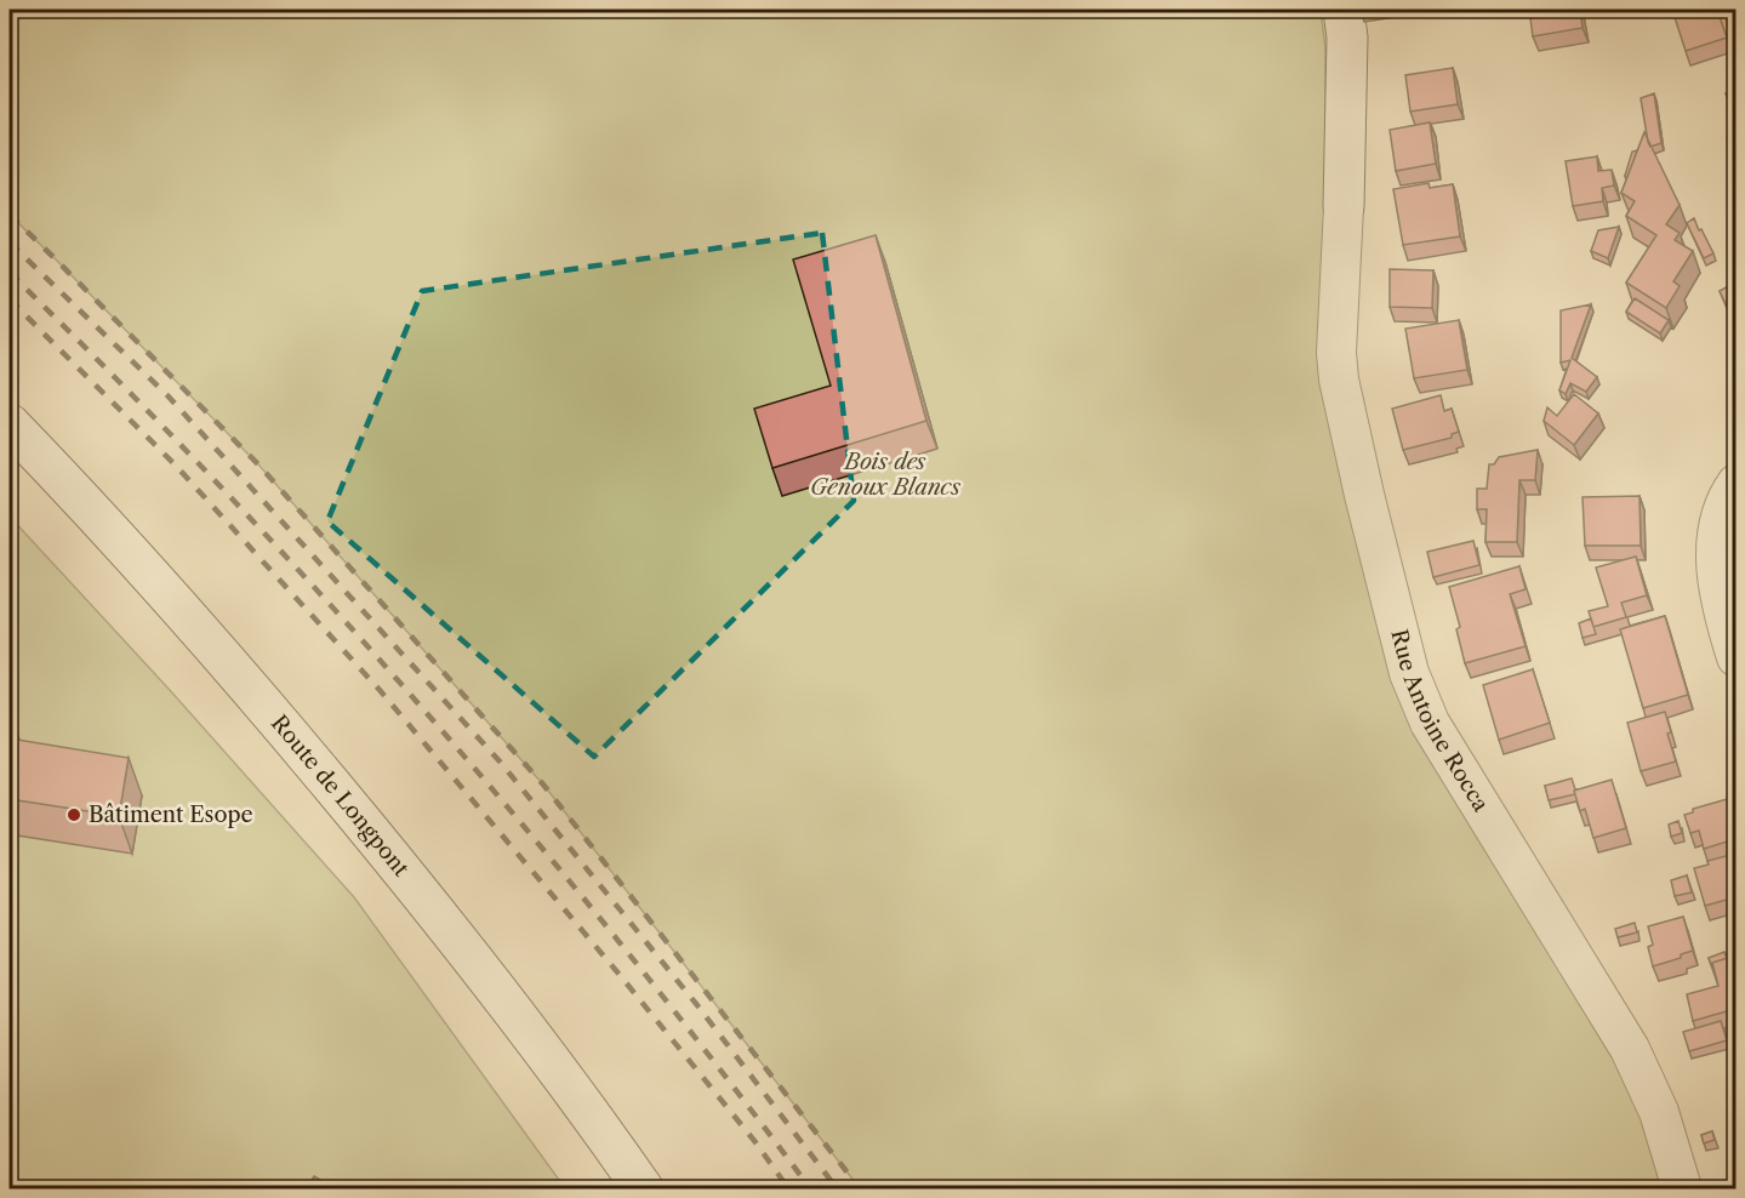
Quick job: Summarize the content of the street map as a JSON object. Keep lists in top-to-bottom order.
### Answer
{
  "streets": {
    "main road": ["Route de Longpont"],
    "street": ["Rue Antoine Rocca"]
  },
  "parks": ["Bois des Genoux Blancs"],
  "places": ["Bâtiment Esope"]
}
